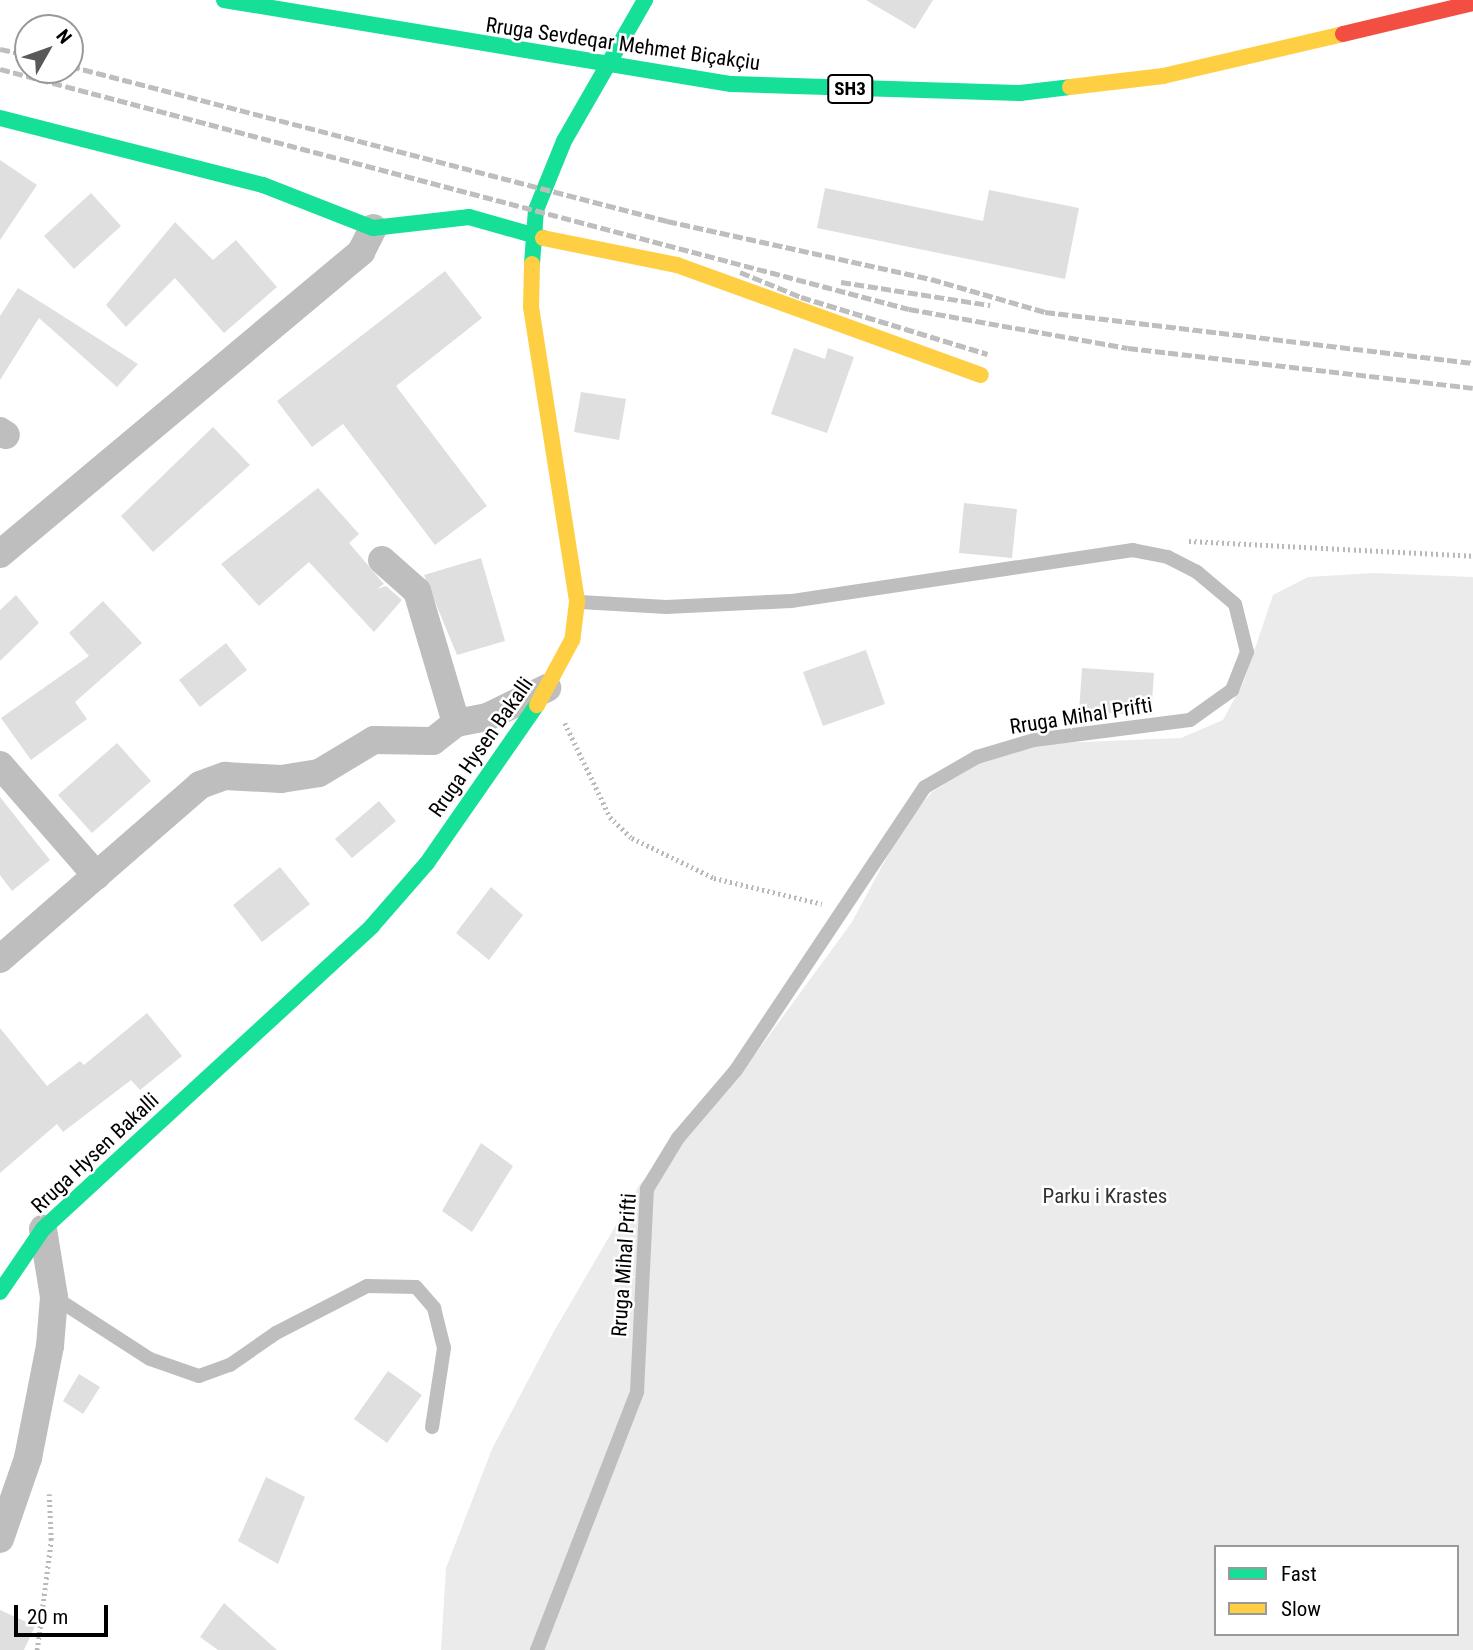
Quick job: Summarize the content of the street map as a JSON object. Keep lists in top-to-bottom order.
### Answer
{
  "streets": {
    "street": ["Rruga Sevdeqar Mehmet Biçakçiu", "SH3", "Rruga Hysen Bakalli"],
    "lane": ["Rruga Mihal Prifti"]
  },
  "crossings": [
    ["Rruga Sevdeqar Mehmet Biçakçiu", "Rruga Hysen Bakalli"],
    ["Rruga Mihal Prifti", "Rruga Hysen Bakalli"]
  ],
  "parks": ["Parku i Krastes"],
  "legend": ["Fast", "Slow"],
  "scale_bar": "20 m",
  "north": "top right"
}
